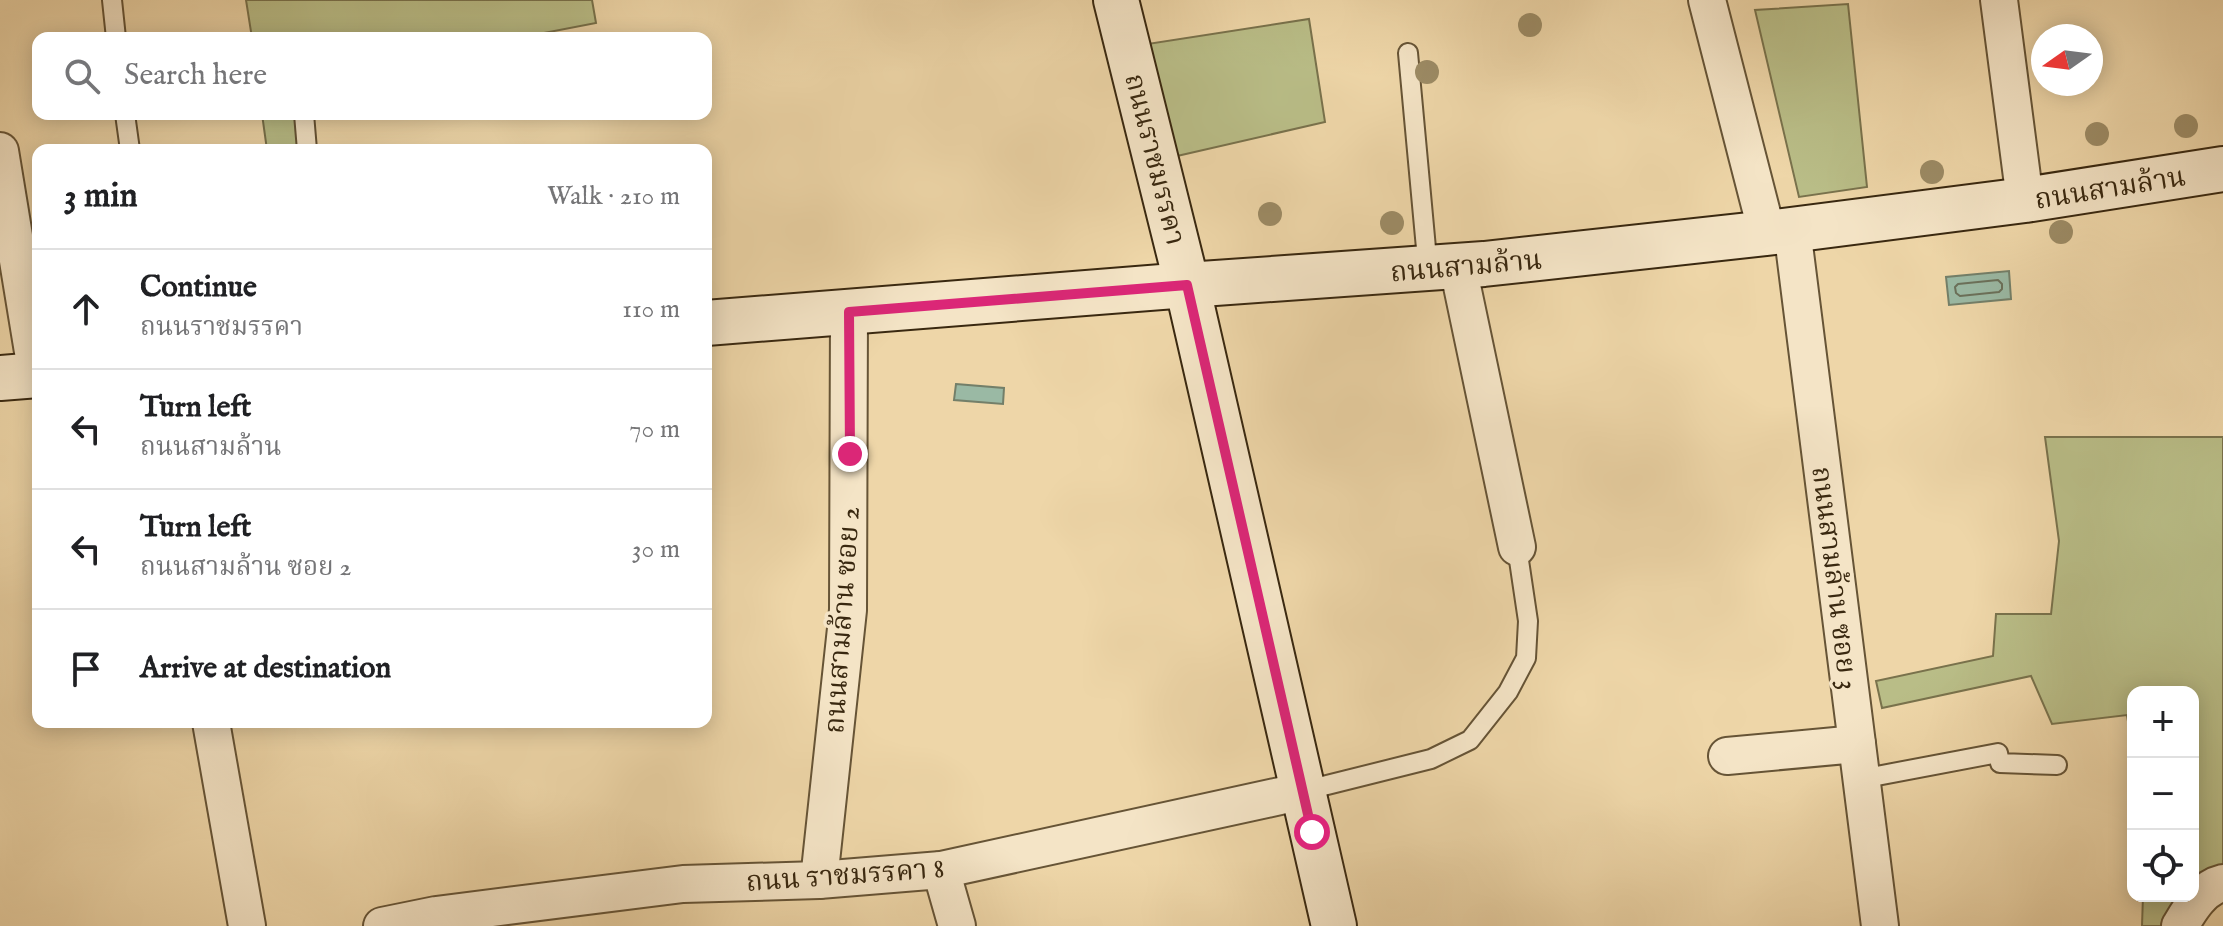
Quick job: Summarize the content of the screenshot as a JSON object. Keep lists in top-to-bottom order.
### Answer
{
  "streets": {
    "street": [
      "ถนนราชมรรคา",
      "ถนนสามล้าน",
      "ถนนสามล้าน ซอย 3",
      "ถนนสามล้าน ซอย 2",
      "ถนน ราชมรรคา 8"
    ]
  },
  "crossings": [
    ["ถนนราชมรรคา", "ถนนสามล้าน"],
    ["ถนนราชมรรคา", "ถนน ราชมรรคา 8"],
    ["ถนนสามล้าน", "ถนนสามล้าน ซอย 3"],
    ["ถนนสามล้าน", "ถนนสามล้าน ซอย 2"],
    ["ถนนสามล้าน ซอย 2", "ถนน ราชมรรคา 8"]
  ],
  "north": "left",
  "page": {
    "search": "Search here",
    "heading": ["3 min", "Walk · 210 m"],
    "list": [
      ["Continue", "ถนนราชมรรคา", "110 m"],
      ["Turn left", "ถนนสามล้าน", "70 m"],
      ["Turn left", "ถนนสามล้าน ซอย 2", "30 m"],
      "Arrive at destination"
    ],
    "map_buttons": ["+", "−"]
  }
}
